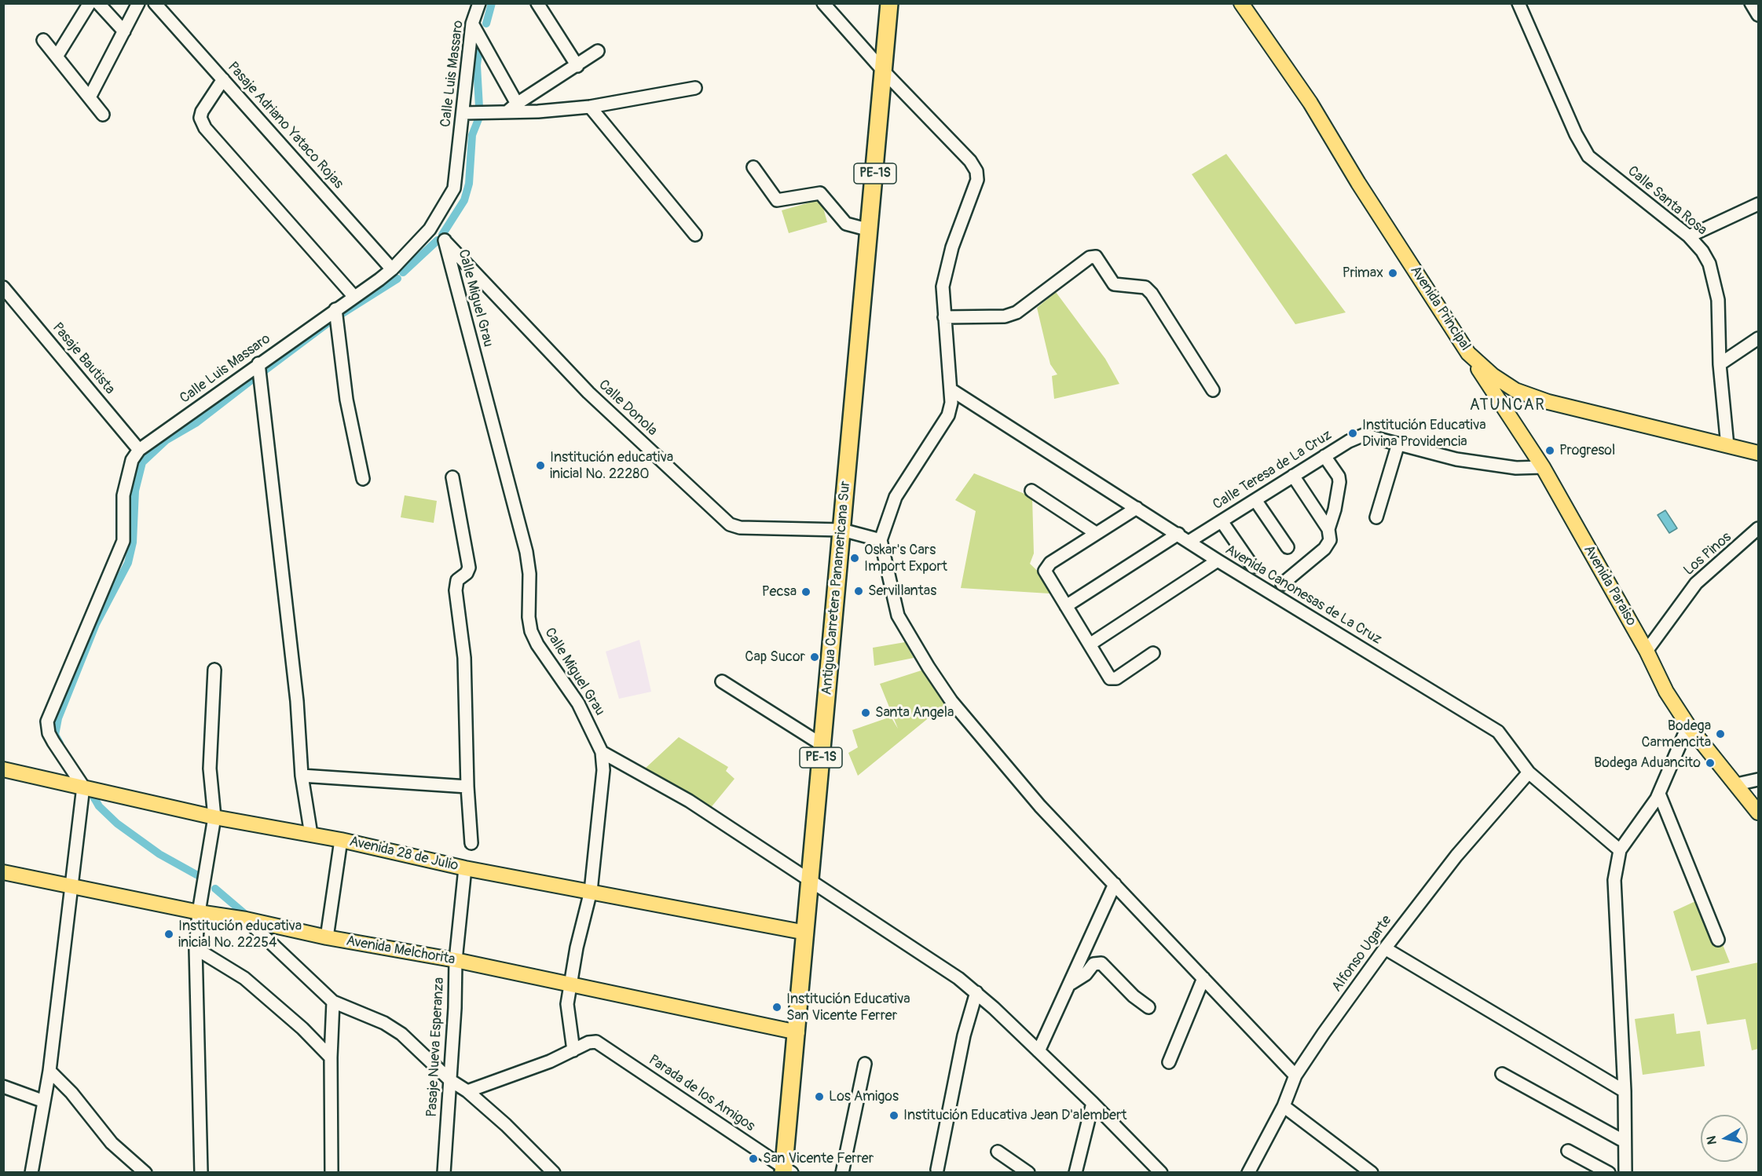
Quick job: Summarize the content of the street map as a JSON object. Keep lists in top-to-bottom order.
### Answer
{
  "streets": {
    "highway": ["PE-1S", "Antigua Carretera Panamericana Sur"],
    "main road": [
      "Avenida Principal",
      "Avenida Paraiso",
      "Avenida 28 de Julio",
      "Avenida Melchorita"
    ],
    "street": [
      "Calle Luis Massaro",
      "Pasaje Adriano Yataco Rojas",
      "Calle Santa Rosa",
      "Calle Miguel Grau",
      "Pasaje Bautista",
      "Calle Donola",
      "Calle Teresa de La Cruz",
      "Los Pinos",
      "Avenida Canonesas de La Cruz",
      "Alfonso Ugarte",
      "Pasaje Nueva Esperanza",
      "Parada de los Amigos"
    ]
  },
  "crossings": [
    ["Calle Luis Massaro", "Pasaje Adriano Yataco Rojas"],
    ["Calle Luis Massaro", "Pasaje Bautista"],
    ["Calle Luis Massaro", "Calle Donola"],
    ["Calle Luis Massaro", "Avenida 28 de Julio"],
    ["Calle Santa Rosa", "Avenida Principal"],
    ["Calle Miguel Grau", "Calle Donola"],
    ["Calle Miguel Grau", "Avenida 28 de Julio"],
    ["Calle Miguel Grau", "Avenida Melchorita"],
    ["Calle Miguel Grau", "Parada de los Amigos"],
    ["Avenida Principal", "Avenida Paraiso"],
    ["Calle Donola", "Antigua Carretera Panamericana Sur"],
    ["Calle Teresa de La Cruz", "Avenida Paraiso"],
    ["Calle Teresa de La Cruz", "Avenida Canonesas de La Cruz"],
    ["Los Pinos", "Avenida Paraiso"],
    ["Antigua Carretera Panamericana Sur", "Avenida 28 de Julio"],
    ["Antigua Carretera Panamericana Sur", "Avenida Melchorita"],
    ["Antigua Carretera Panamericana Sur", "Parada de los Amigos"],
    ["Avenida Canonesas de La Cruz", "Alfonso Ugarte"],
    ["Avenida 28 de Julio", "Pasaje Nueva Esperanza"],
    ["Avenida Melchorita", "Pasaje Nueva Esperanza"]
  ],
  "districts": ["ATUNCAR"],
  "places": [
    "Primax",
    "Institución Educativa Divina Providencia",
    "Progresol",
    "Institución educativa inicial No. 22280",
    "Oskar's Cars Import Export",
    "Servillantas",
    "Pecsa",
    "Cap Sucor",
    "Santa Angela",
    "Bodega Carmencita",
    "Bodega Aduancito",
    "Institución educativa inicial No. 22254",
    "Institución Educativa San Vicente Ferrer",
    "Los Amigos",
    "Institución Educativa Jean D'alembert",
    "San Vicente Ferrer"
  ],
  "north": "left"
}
